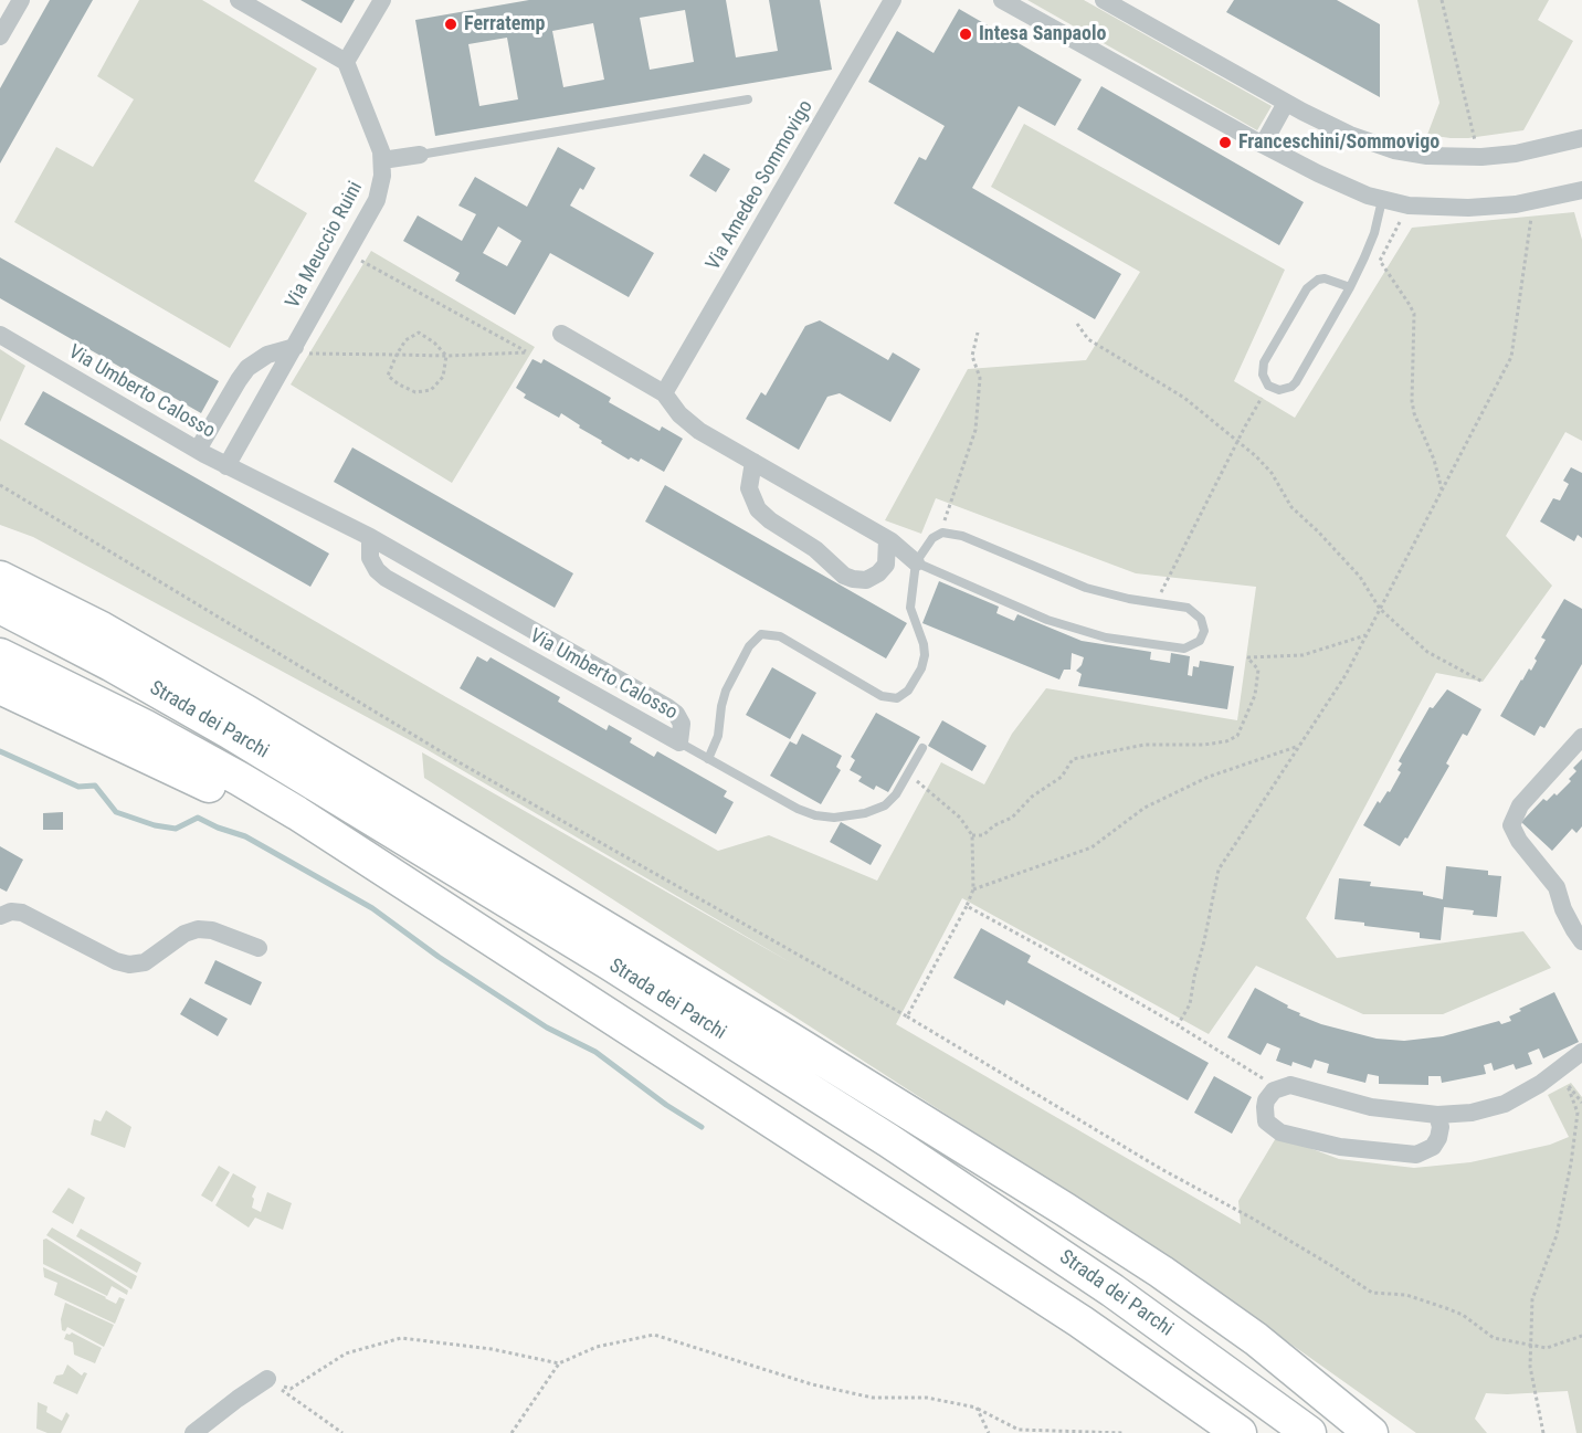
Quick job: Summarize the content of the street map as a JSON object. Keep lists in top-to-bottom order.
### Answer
{
  "streets": {
    "highway": ["Strada dei Parchi"],
    "street": ["Via Amedeo Sommovigo", "Via Meuccio Ruini", "Via Umberto Calosso"]
  },
  "crossings": [
    ["Via Meuccio Ruini", "Via Umberto Calosso"]
  ],
  "places": ["Ferratemp", "Intesa Sanpaolo", "Franceschini/Sommovigo"]
}
